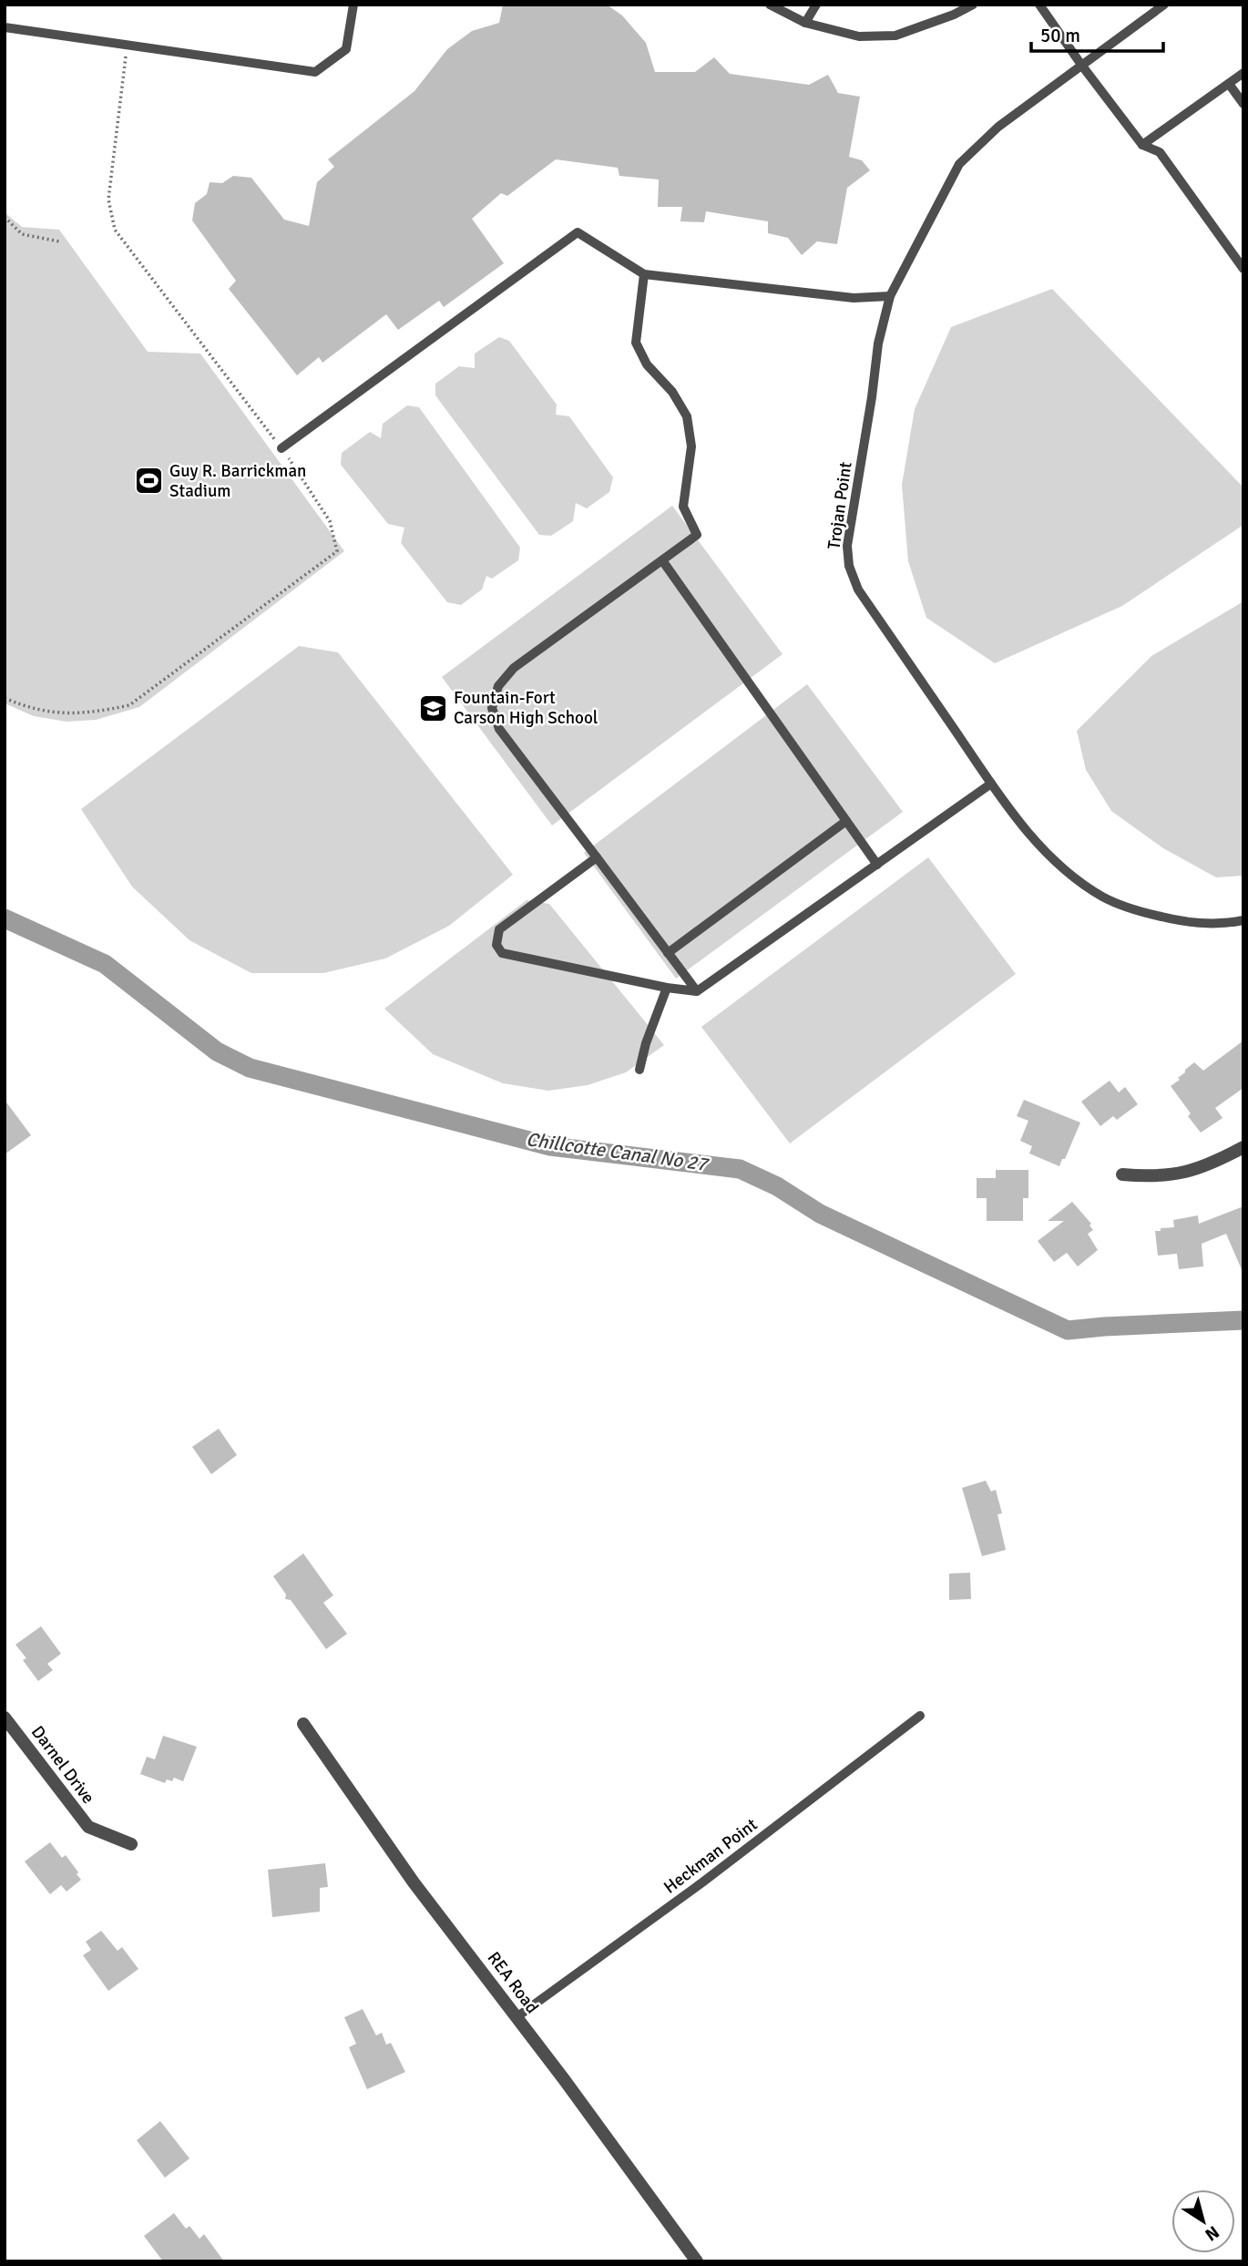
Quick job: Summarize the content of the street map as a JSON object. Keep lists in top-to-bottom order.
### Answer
{
  "streets": {
    "street": ["Darnel Drive", "REA Road"],
    "lane": ["Trojan Point", "Heckman Point"]
  },
  "crossings": [
    ["Heckman Point", "REA Road"]
  ],
  "water": ["Chillcotte Canal No 27"],
  "places": {
    "sports": ["Guy R. Barrickman Stadium"],
    "school or university": ["Fountain-Fort Carson High School"]
  },
  "scale_bar": "50 m",
  "north": "bottom right"
}
